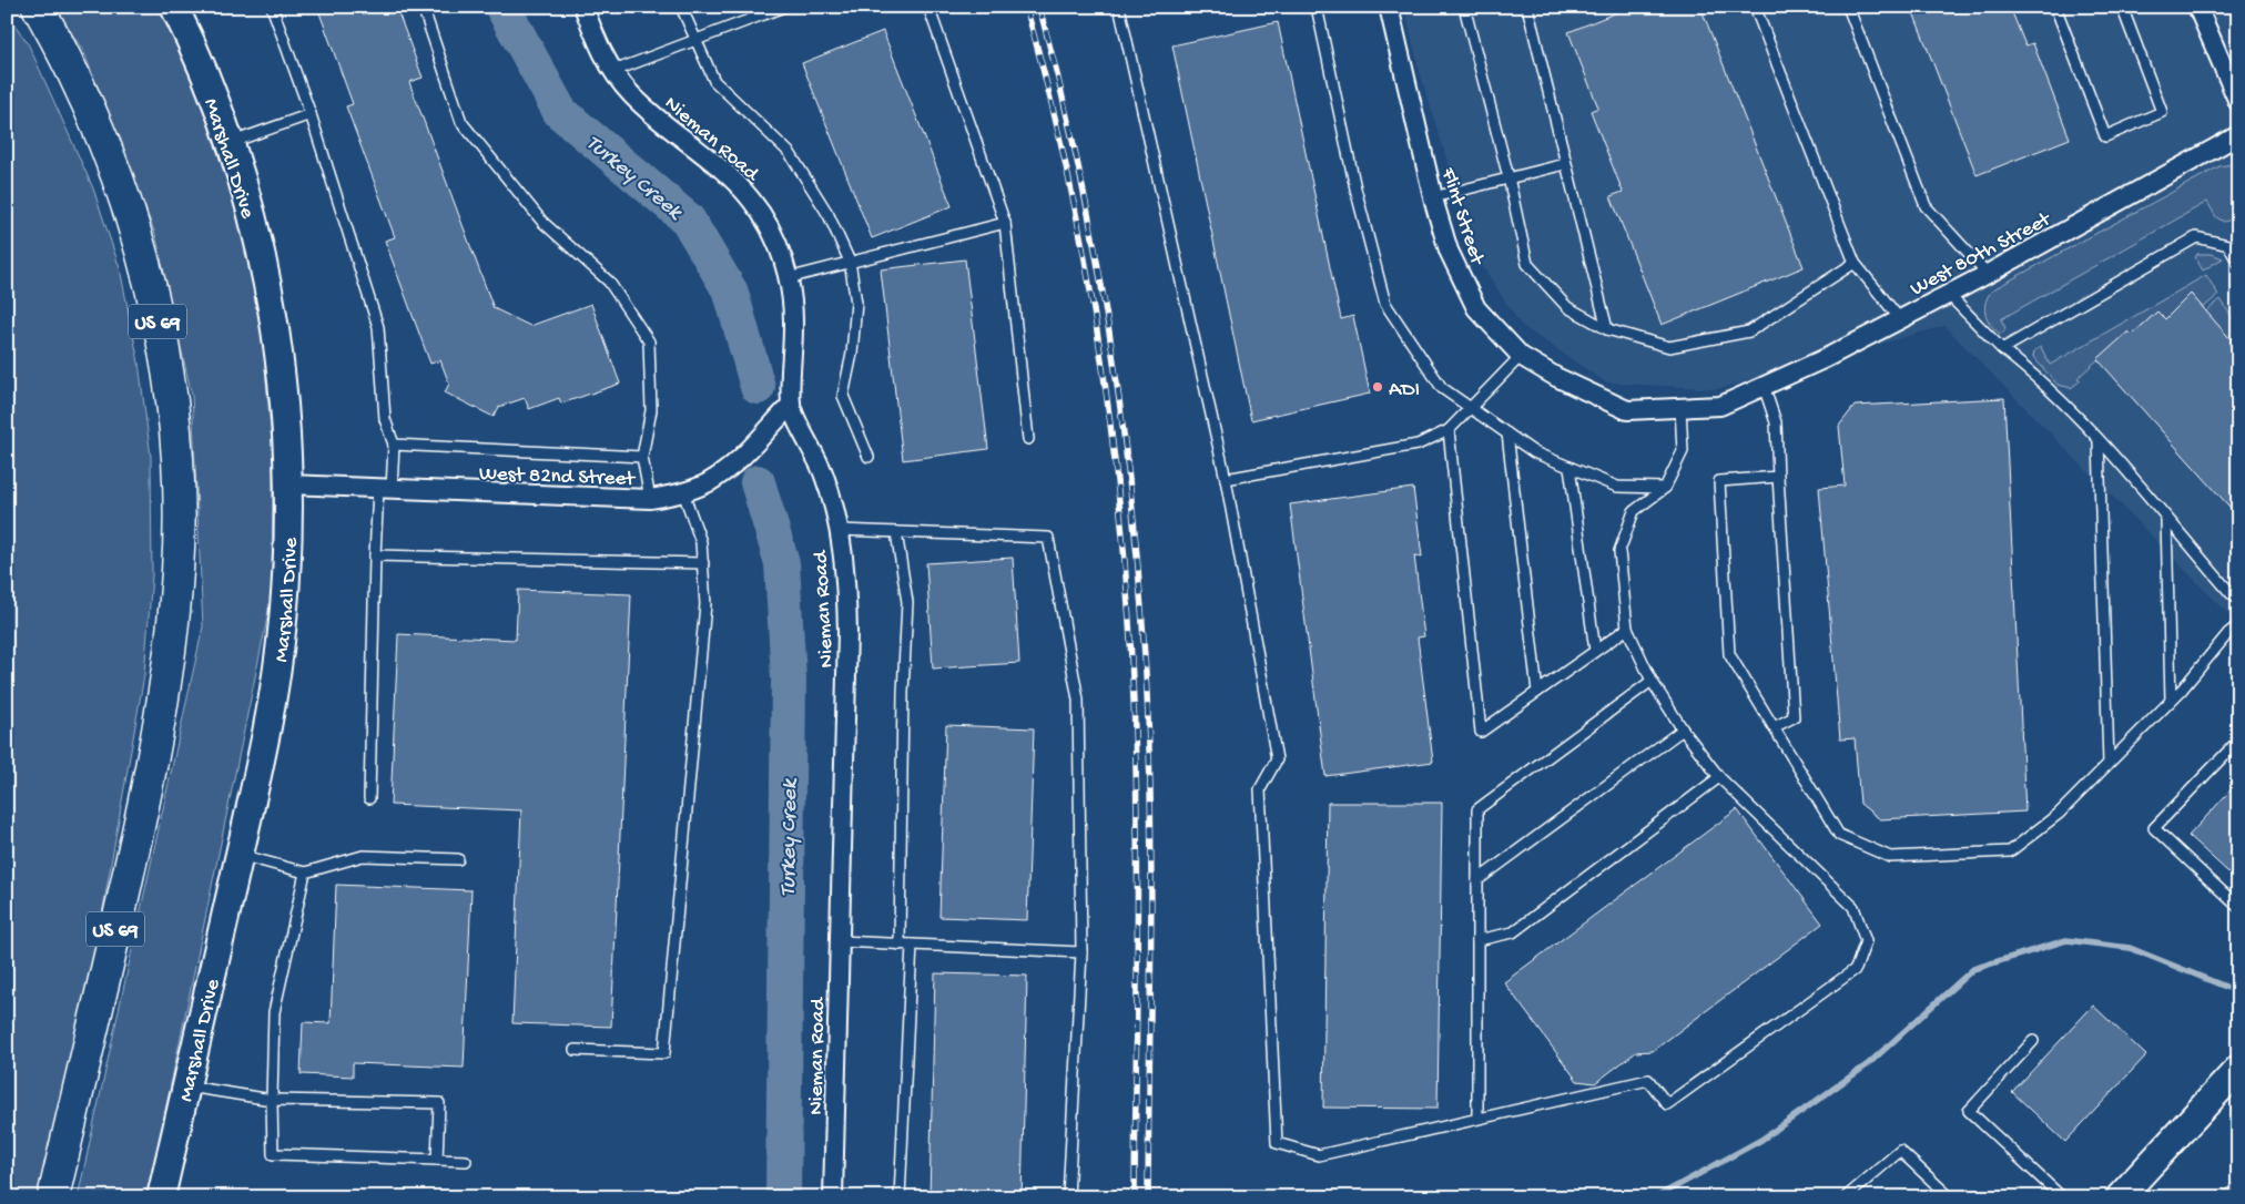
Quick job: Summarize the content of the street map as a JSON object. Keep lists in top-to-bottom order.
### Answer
{
  "streets": {
    "highway": ["US 69"],
    "street": [
      "Nieman Road",
      "Marshall Drive",
      "Flint Street",
      "West 80th Street",
      "West 82nd Street"
    ]
  },
  "crossings": [
    ["Nieman Road", "West 82nd Street"],
    ["Marshall Drive", "West 82nd Street"],
    ["Flint Street", "West 80th Street"]
  ],
  "water": ["Turkey Creek"],
  "places": ["ADI"]
}
